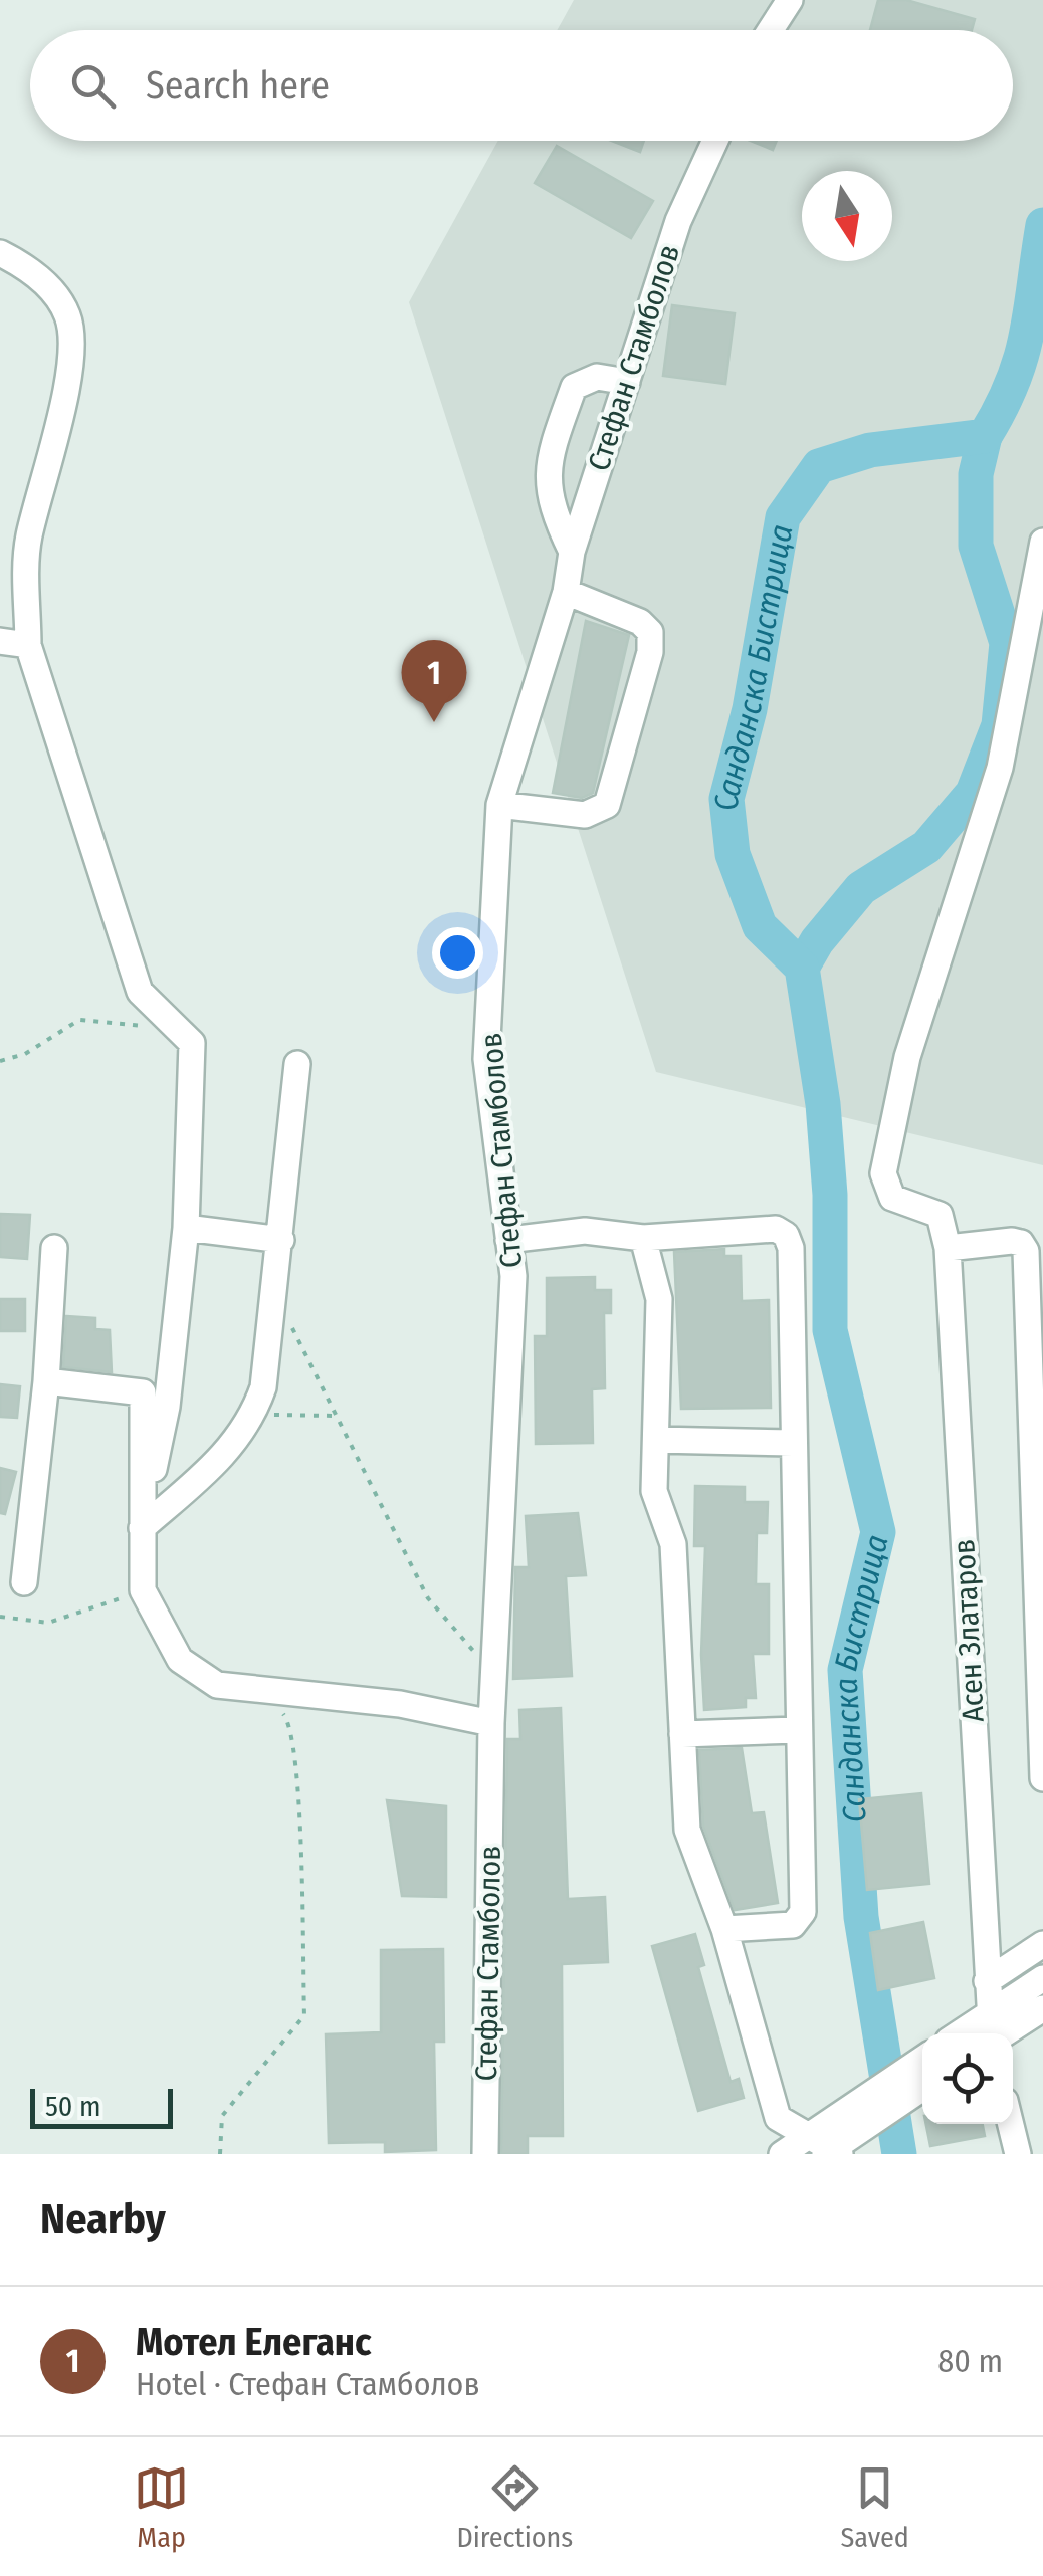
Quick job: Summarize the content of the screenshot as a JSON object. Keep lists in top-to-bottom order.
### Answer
{
  "streets": {
    "street": ["Стефан Стамболов", "Асен Златаров"]
  },
  "water": ["Санданска Бистрица"],
  "scale_bar": "50 m",
  "north": "bottom",
  "page": {
    "search": "Search here",
    "pins": "1",
    "scale": "50 m",
    "heading": "Nearby",
    "list": [
      {
        "mark": "1",
        "name": "Мотел Елеганс",
        "note": "Hotel · Стефан Стамболов",
        "value": "80 m"
      }
    ],
    "nav": ["Map", "Directions", "Saved"]
  }
}
